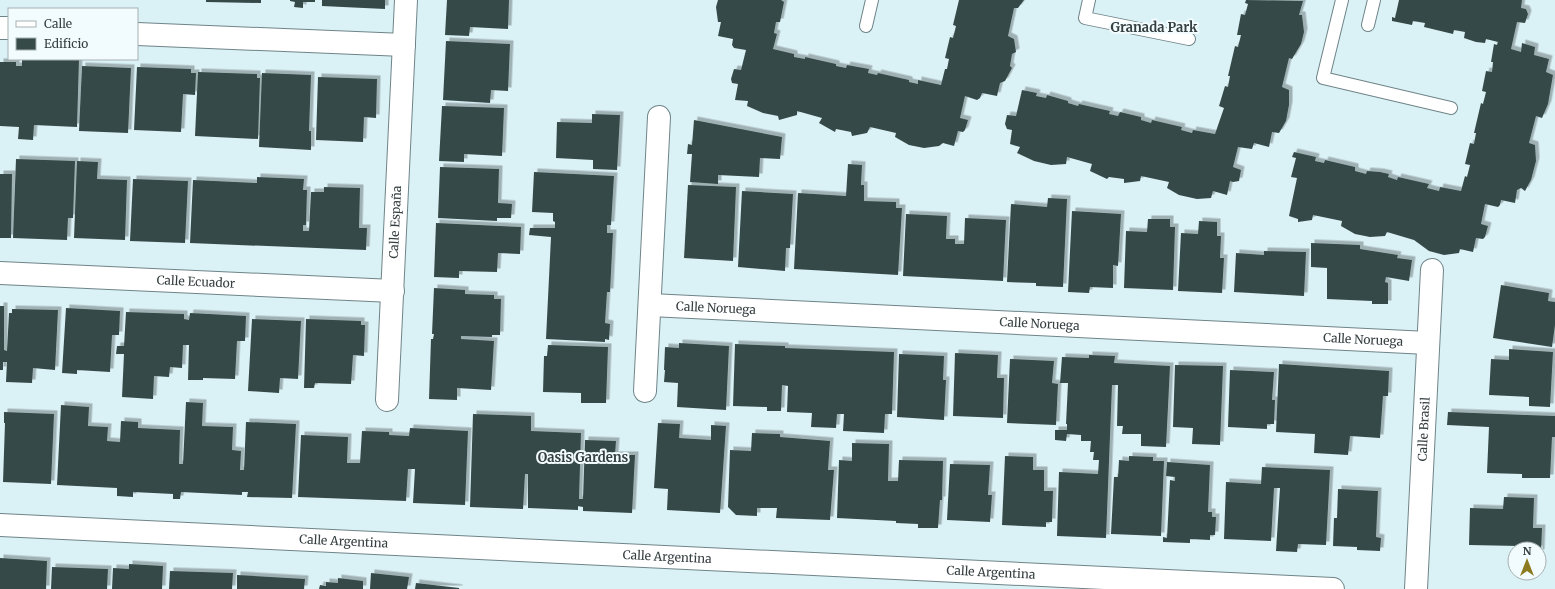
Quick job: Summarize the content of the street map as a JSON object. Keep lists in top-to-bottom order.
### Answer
{
  "streets": {
    "street": [
      "Calle España",
      "Calle Ecuador",
      "Calle Noruega",
      "Calle Brasil",
      "Calle Argentina"
    ]
  },
  "crossings": [
    ["Calle España", "Calle Ecuador"],
    ["Calle Noruega", "Calle Brasil"]
  ],
  "districts": ["Granada Park", "Oasis Gardens"],
  "legend": ["Calle", "Edificio"],
  "north": "top"
}
